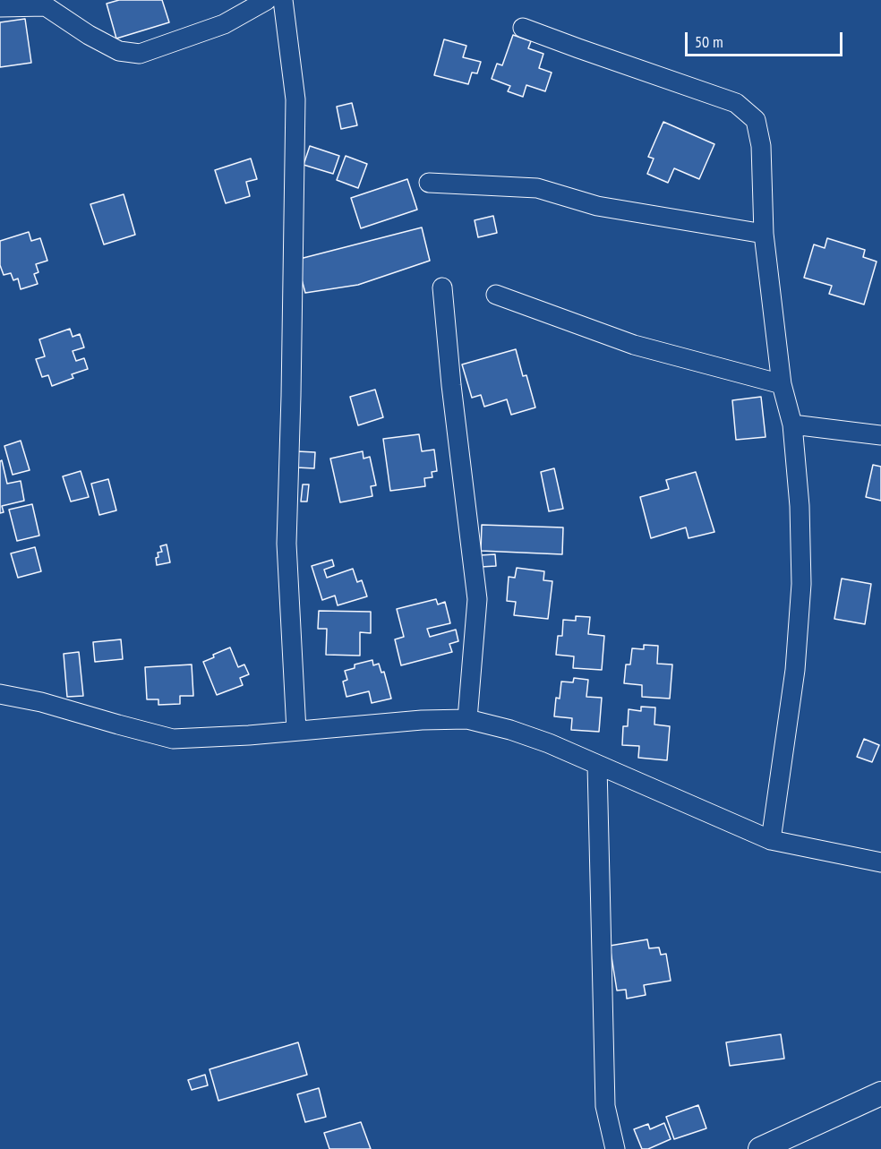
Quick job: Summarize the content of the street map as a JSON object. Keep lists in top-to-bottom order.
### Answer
{
  "scale_bar": "50 m"
}
